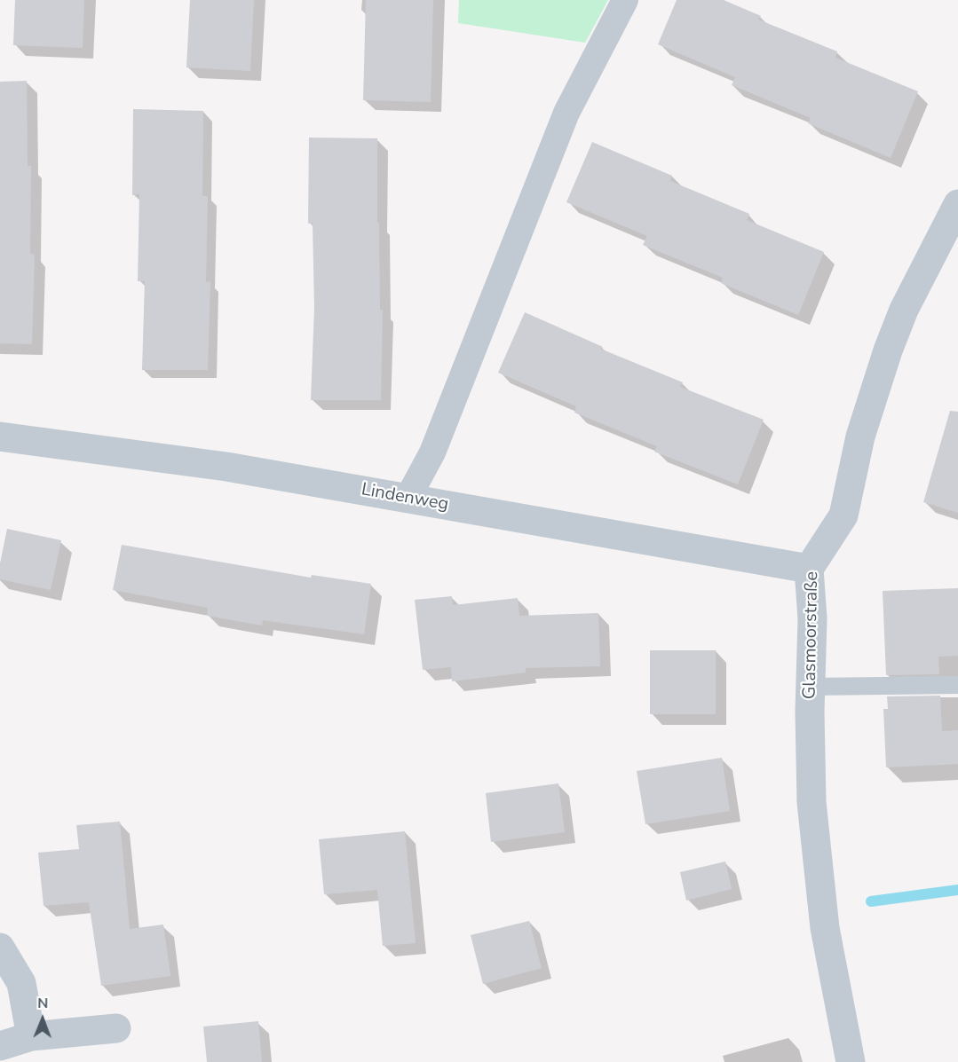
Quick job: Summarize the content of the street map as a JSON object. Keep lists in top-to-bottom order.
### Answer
{
  "streets": {
    "street": ["Lindenweg", "Glasmoorstraße"]
  },
  "crossings": [
    ["Lindenweg", "Glasmoorstraße"]
  ],
  "north": "top"
}
